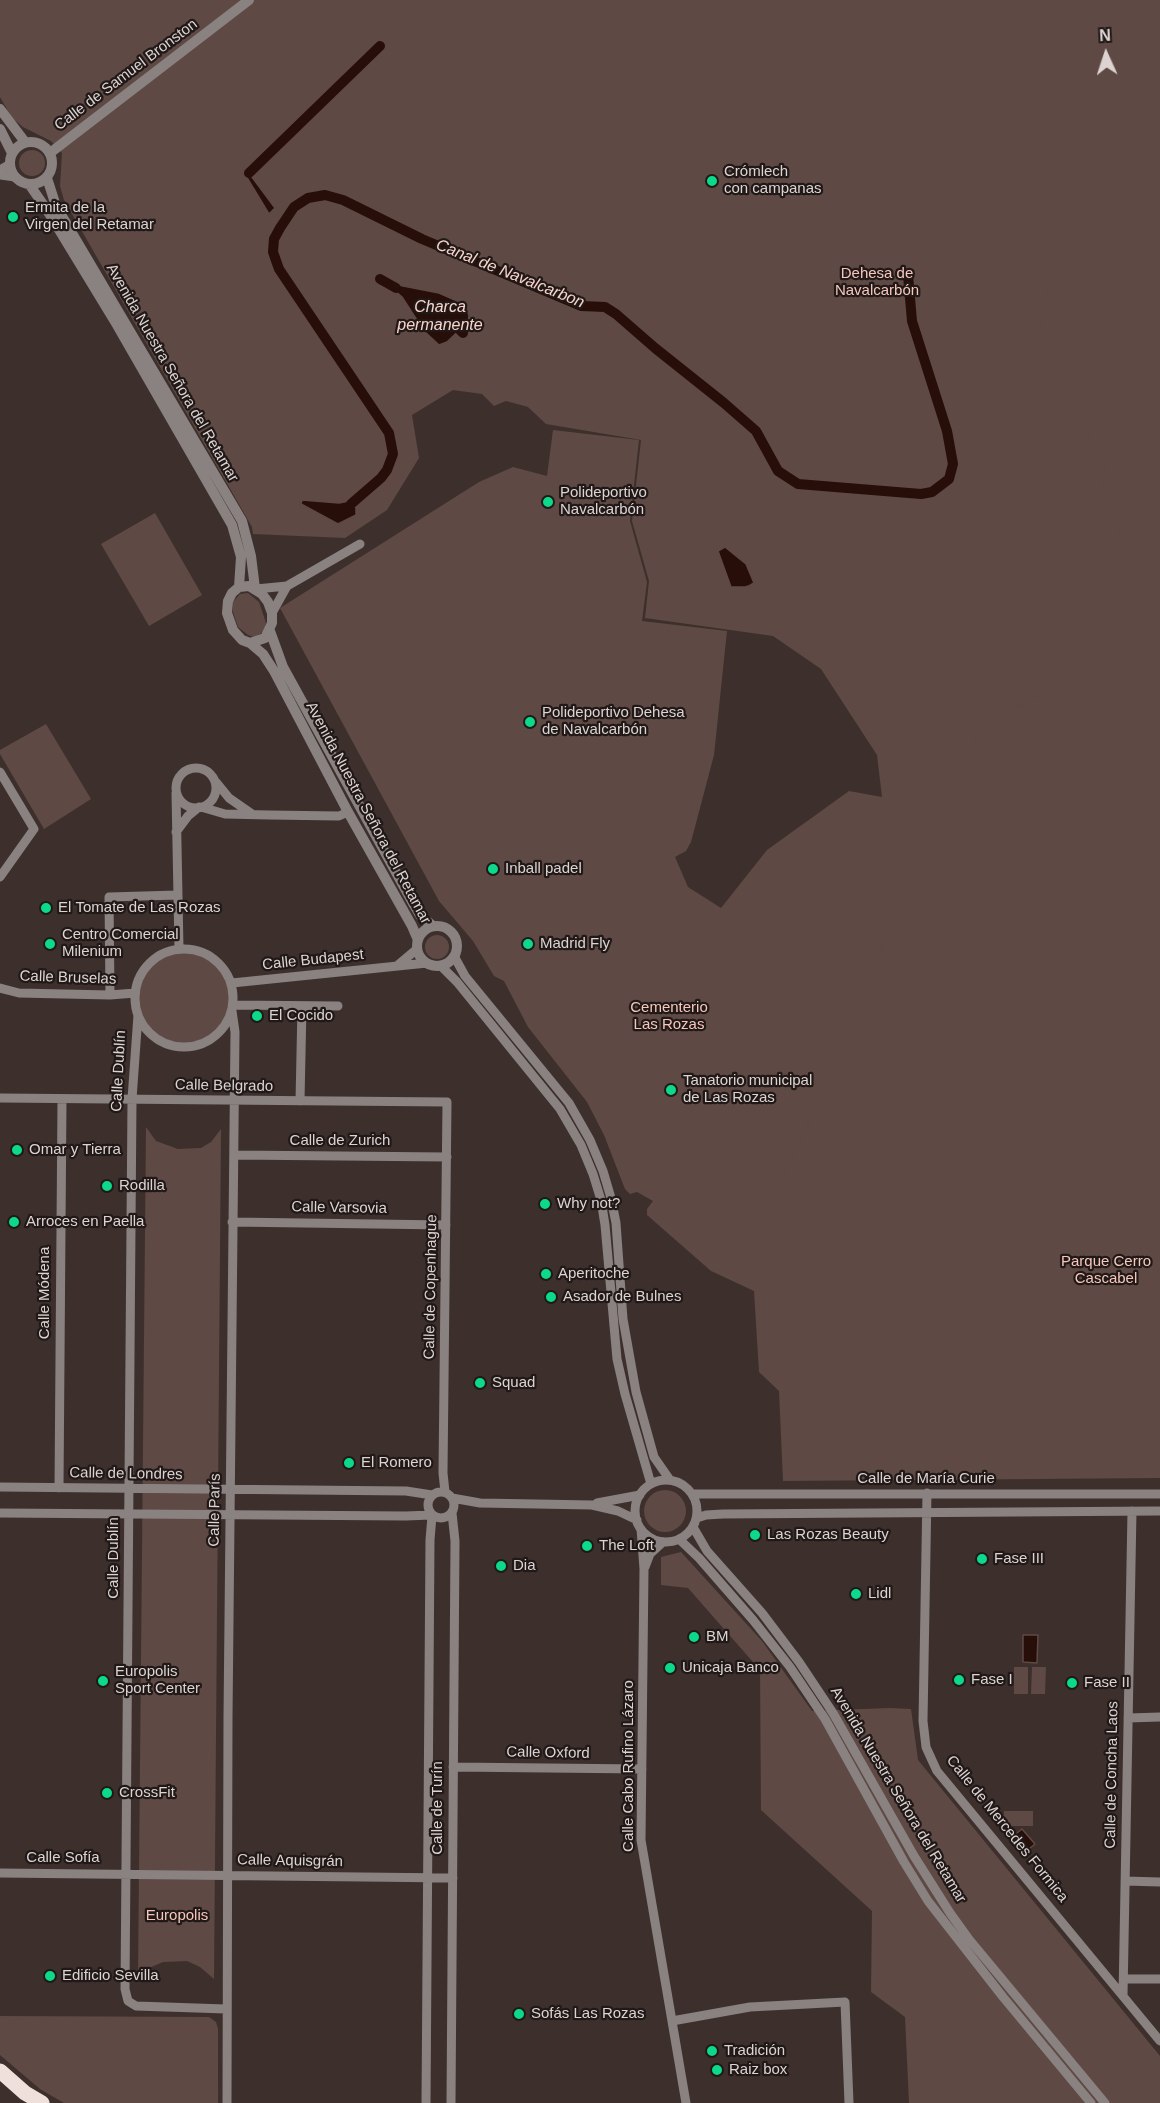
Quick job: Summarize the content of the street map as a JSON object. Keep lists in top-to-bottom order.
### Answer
{
  "streets": {
    "street": [
      "Calle de Samuel Bronston",
      "Avenida Nuestra Señora del Retamar",
      "Calle Budapest",
      "Calle Bruselas",
      "Calle Dublín",
      "Calle Belgrado",
      "Calle de Zurich",
      "Calle Varsovia",
      "Calle de Copenhague",
      "Calle Módena",
      "Calle de Londres",
      "Calle de María Curie",
      "Calle París",
      "Calle Oxford",
      "Calle Cabo Rufino Lázaro",
      "Calle de Concha Laos",
      "Calle de Turín",
      "Calle de Mercedes Formica",
      "Calle Sofía",
      "Calle Aquisgrán"
    ]
  },
  "crossings": [
    ["Calle de Samuel Bronston", "Avenida Nuestra Señora del Retamar"],
    ["Avenida Nuestra Señora del Retamar", "Calle Budapest"],
    ["Avenida Nuestra Señora del Retamar", "Calle de María Curie"],
    ["Avenida Nuestra Señora del Retamar", "Calle Cabo Rufino Lázaro"],
    ["Calle Budapest", "Calle Bruselas"],
    ["Calle Budapest", "Calle Dublín"],
    ["Calle Budapest", "Calle París"],
    ["Calle Bruselas", "Calle Dublín"],
    ["Calle Bruselas", "Calle París"],
    ["Calle Dublín", "Calle Belgrado"],
    ["Calle Dublín", "Calle de Londres"],
    ["Calle Dublín", "Calle París"],
    ["Calle Dublín", "Calle Sofía"],
    ["Calle Dublín", "Calle Aquisgrán"],
    ["Calle Belgrado", "Calle de Copenhague"],
    ["Calle Belgrado", "Calle Módena"],
    ["Calle Belgrado", "Calle París"],
    ["Calle de Zurich", "Calle de Copenhague"],
    ["Calle de Zurich", "Calle París"],
    ["Calle Varsovia", "Calle de Copenhague"],
    ["Calle Varsovia", "Calle París"],
    ["Calle de Copenhague", "Calle de Londres"],
    ["Calle de Copenhague", "Calle de Turín"],
    ["Calle Módena", "Calle de Londres"],
    ["Calle de Londres", "Calle París"],
    ["Calle de Londres", "Calle de Turín"],
    ["Calle de María Curie", "Calle Cabo Rufino Lázaro"],
    ["Calle de María Curie", "Calle de Mercedes Formica"],
    ["Calle París", "Calle Aquisgrán"],
    ["Calle Oxford", "Calle Cabo Rufino Lázaro"],
    ["Calle Oxford", "Calle de Turín"],
    ["Calle de Concha Laos", "Calle de Mercedes Formica"],
    ["Calle de Turín", "Calle Aquisgrán"],
    ["Calle Sofía", "Calle Aquisgrán"]
  ],
  "water": ["Canal de Navalcarbon", "Charca permanente"],
  "parks": [
    "Dehesa de Navalcarbón",
    "Cementerio Las Rozas",
    "Parque Cerro Cascabel",
    "Europolis"
  ],
  "places": [
    "Crómlech con campanas",
    "Ermita de la Virgen del Retamar",
    "Polideportivo Navalcarbón",
    "Polideportivo Dehesa de Navalcarbón",
    "Inball padel",
    "El Tomate de Las Rozas",
    "Centro Comercial Milenium",
    "Madrid Fly",
    "El Cocido",
    "Tanatorio municipal de Las Rozas",
    "Omar y Tierra",
    "Rodilla",
    "Why not?",
    "Arroces en Paella",
    "Aperitoche",
    "Asador de Bulnes",
    "Squad",
    "El Romero",
    "Las Rozas Beauty",
    "The Loft",
    "Fase III",
    "Dia",
    "Lidl",
    "BM",
    "Unicaja Banco",
    "Fase I",
    "Europolis Sport Center",
    "Fase II",
    "CrossFit",
    "Edificio Sevilla",
    "Sofás Las Rozas",
    "Tradición",
    "Raiz box"
  ],
  "north": "top"
}
